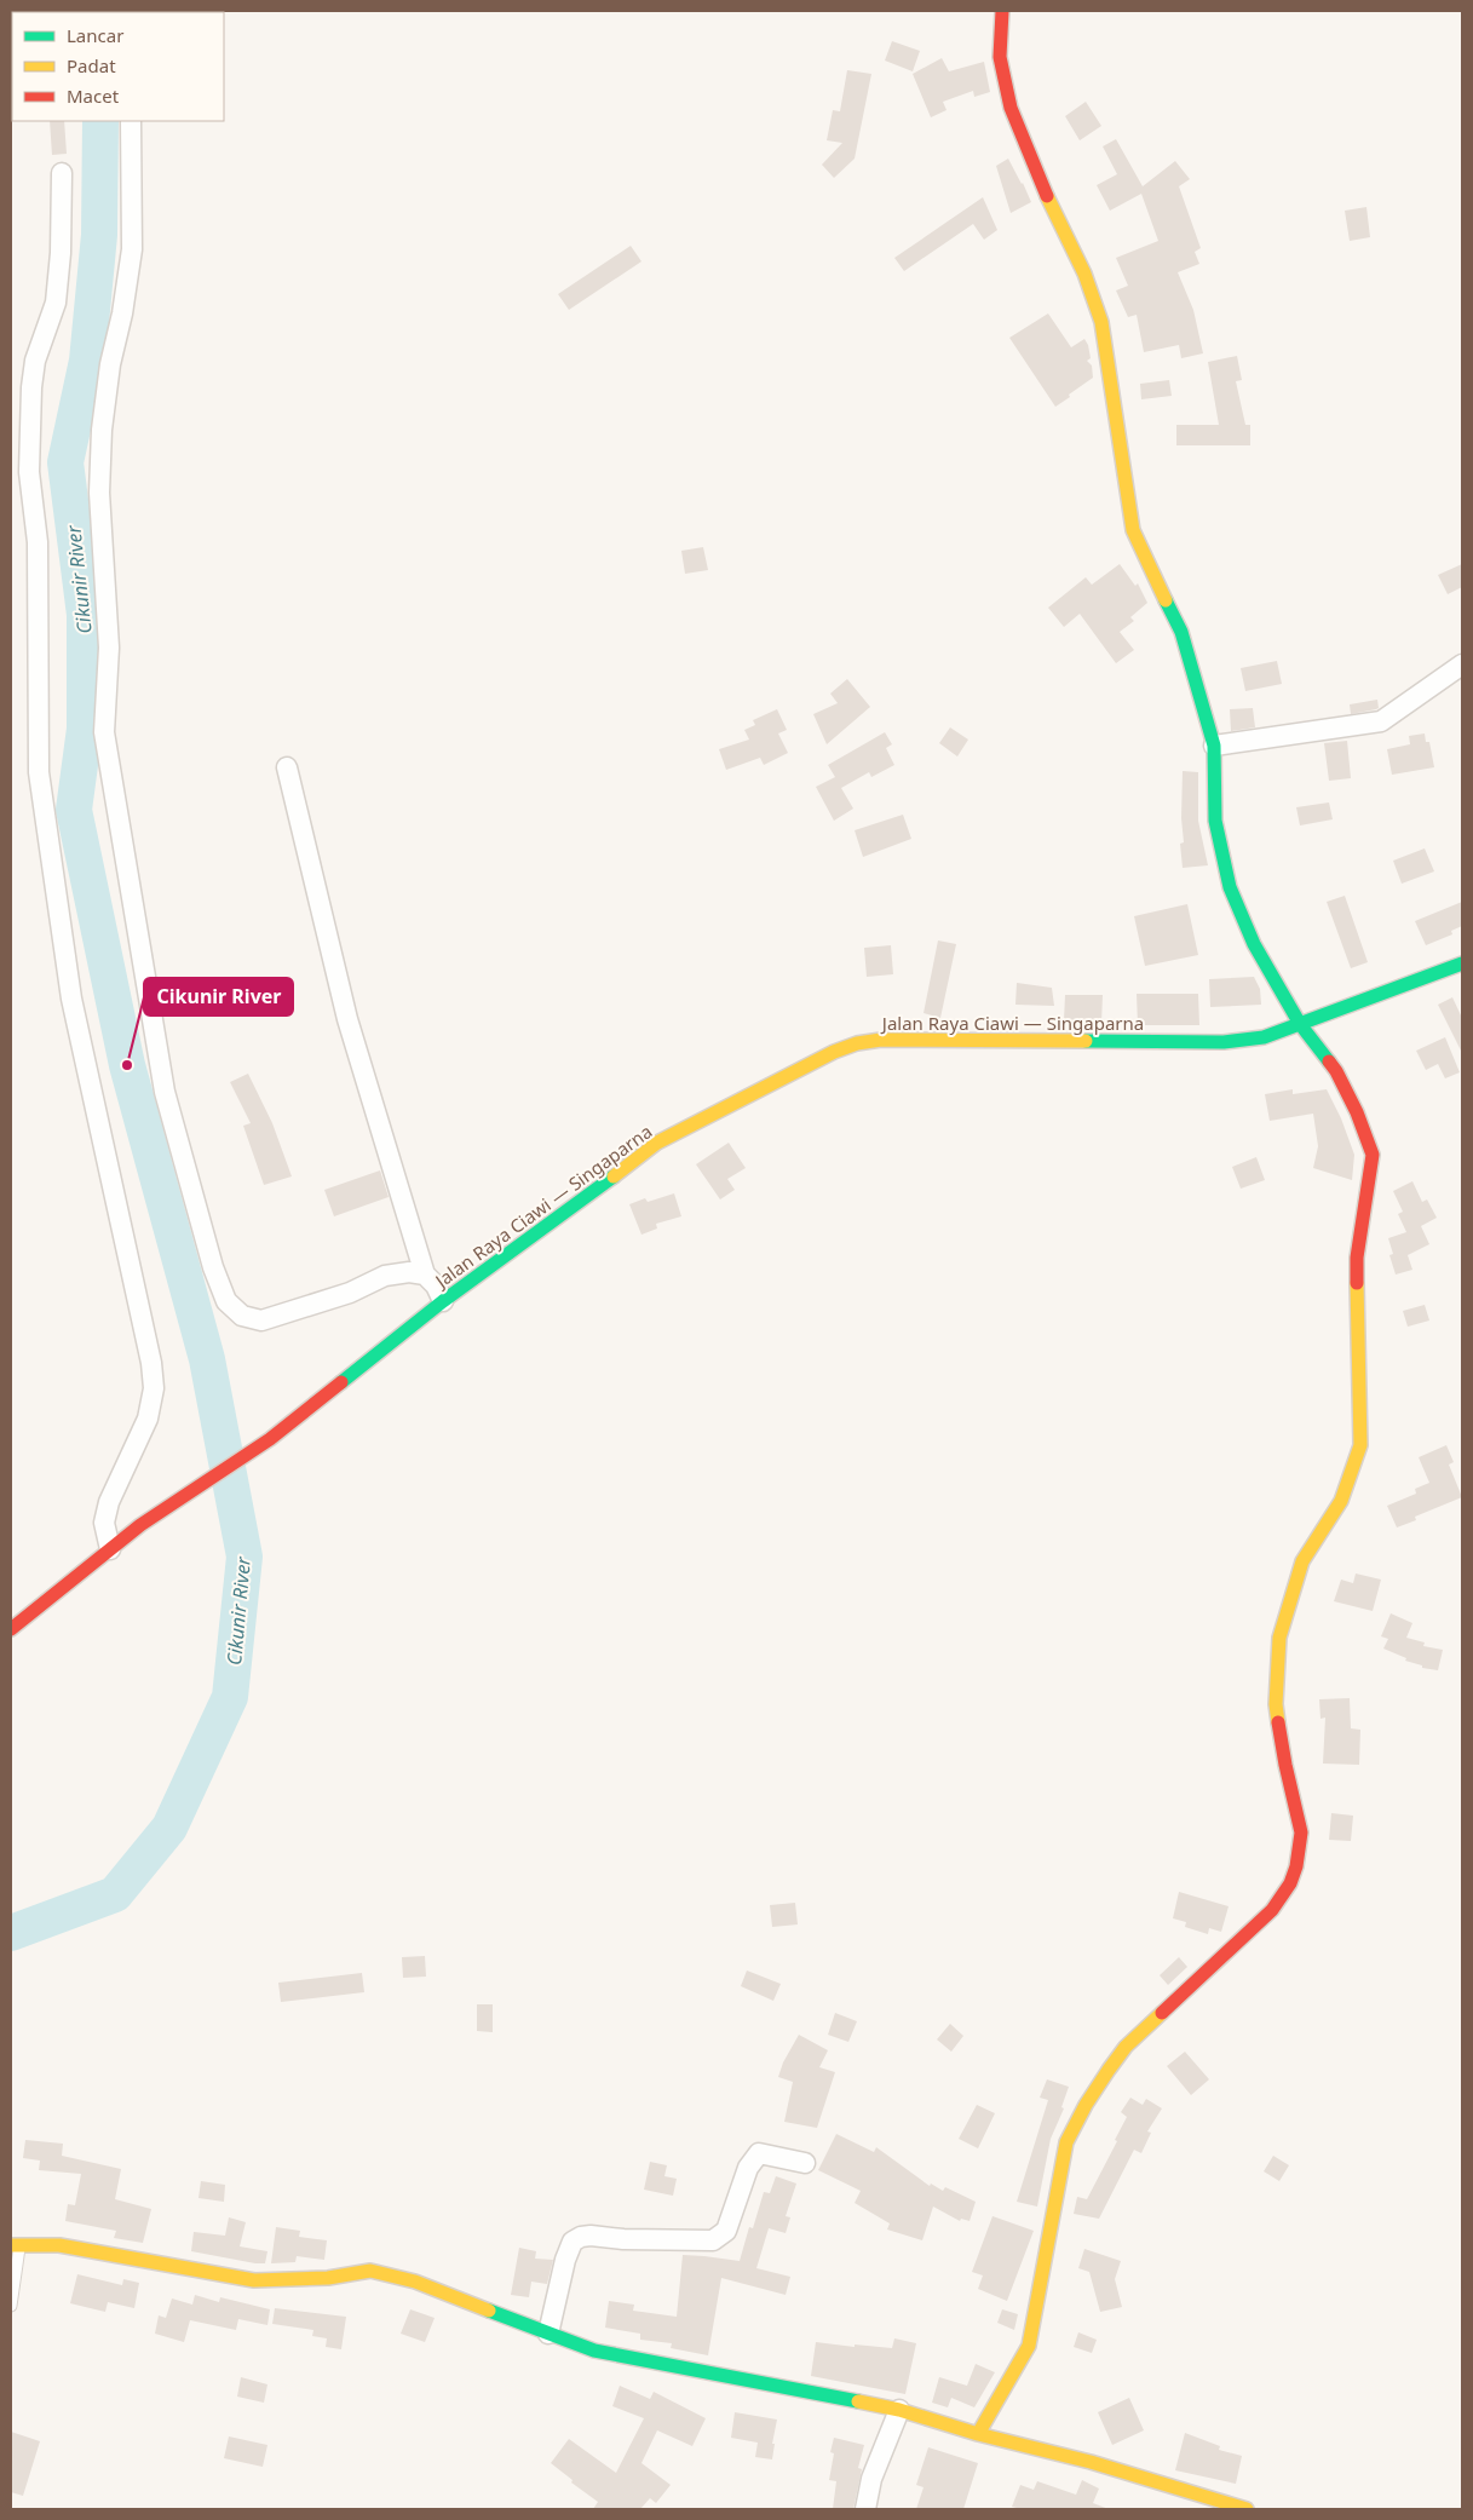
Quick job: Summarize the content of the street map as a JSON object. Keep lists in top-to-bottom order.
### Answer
{
  "streets": {
    "street": ["Jalan Raya Ciawi — Singaparna"]
  },
  "water": ["Cikunir River"],
  "places": ["Cikunir River"],
  "legend": ["Lancar", "Padat", "Macet"]
}
